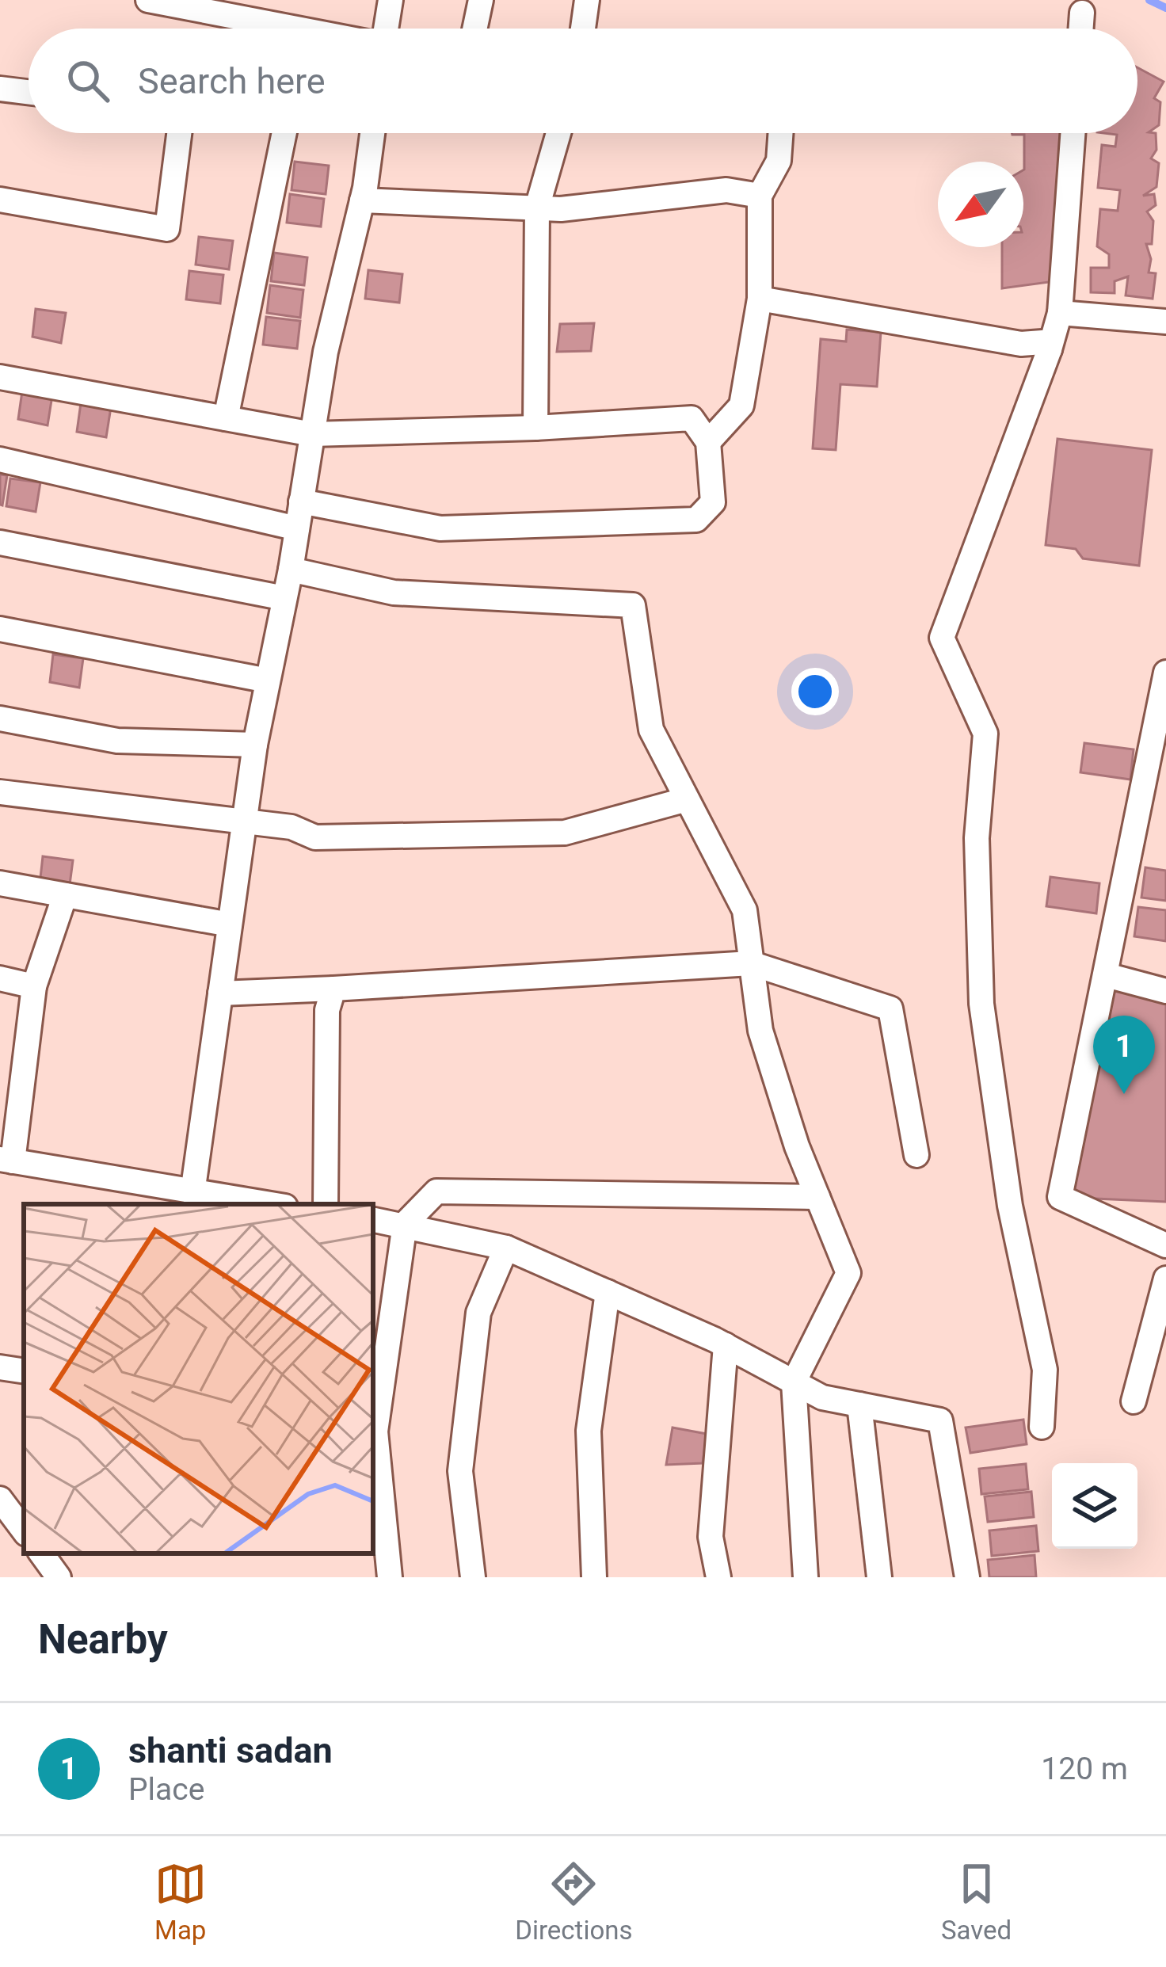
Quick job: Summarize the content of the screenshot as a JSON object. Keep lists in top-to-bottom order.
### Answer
{
  "north": "bottom left",
  "page": {
    "search": "Search here",
    "pins": "1",
    "heading": "Nearby",
    "list": [
      {
        "mark": "1",
        "name": "shanti sadan",
        "note": "Place",
        "value": "120 m"
      }
    ],
    "nav": ["Map", "Directions", "Saved"]
  }
}
